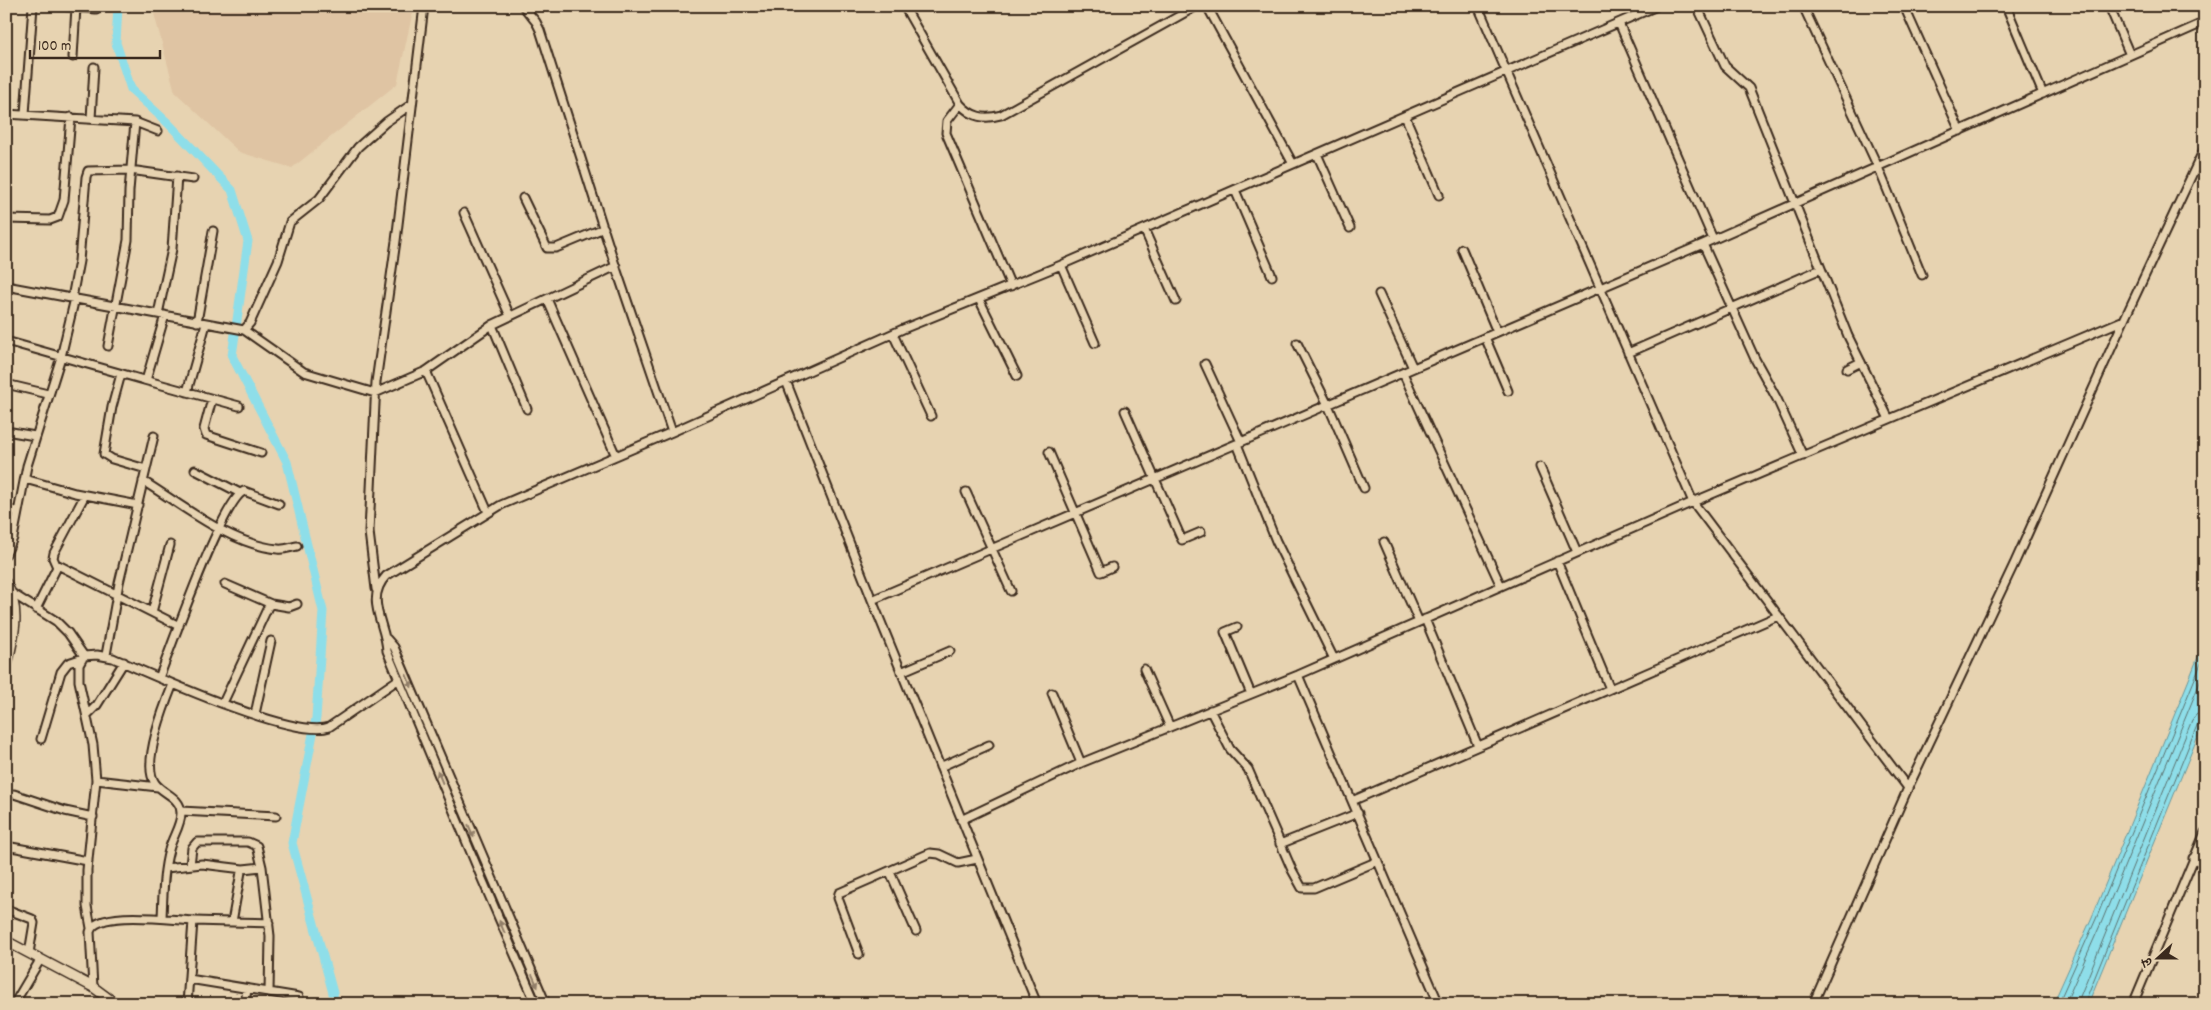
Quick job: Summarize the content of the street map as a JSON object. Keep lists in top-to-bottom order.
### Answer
{
  "scale_bar": "100 m",
  "north": "left"
}
